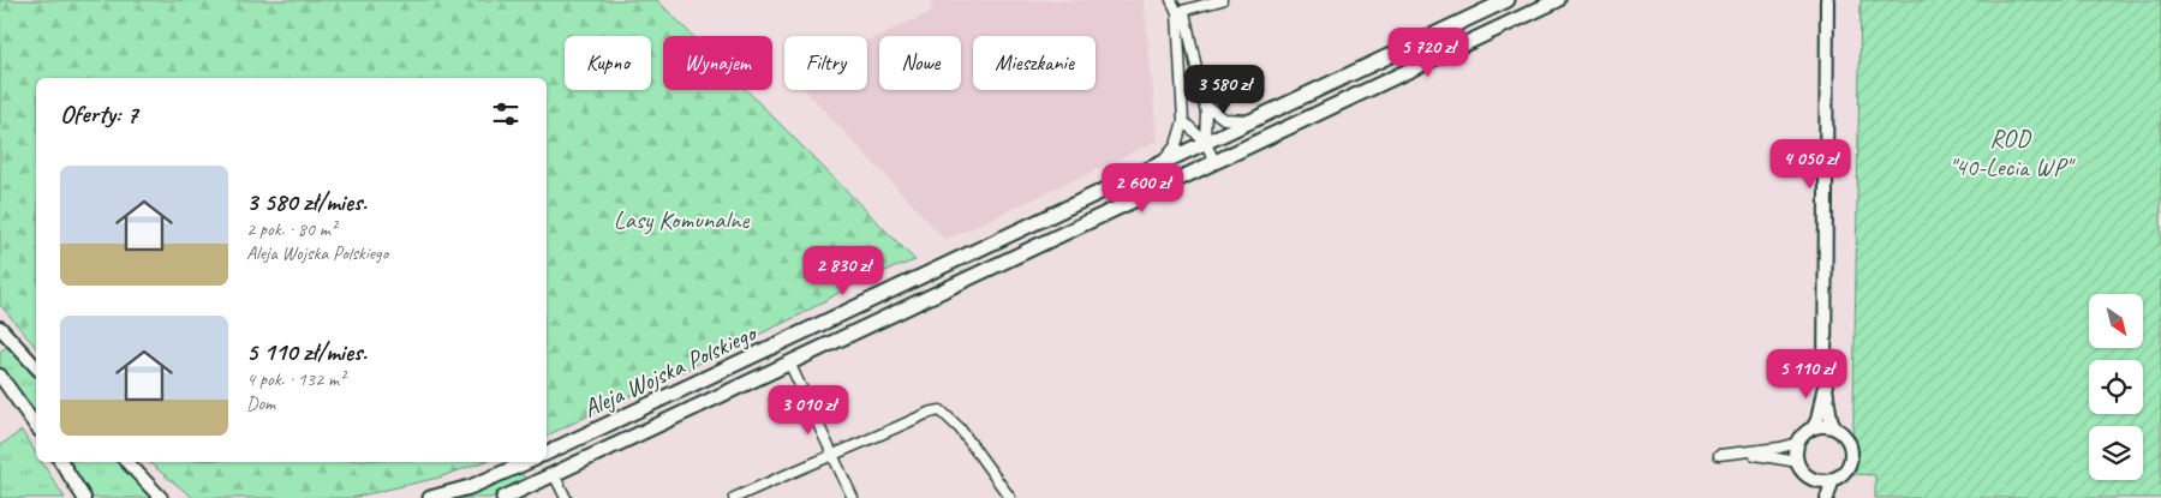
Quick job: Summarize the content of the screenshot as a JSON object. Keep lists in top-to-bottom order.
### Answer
{
  "streets": {
    "main road": ["Aleja Wojska Polskiego"]
  },
  "parks": ["ROD \"40-Lecia WP\"", "Lasy Komunalne"],
  "north": "bottom right",
  "page": {
    "price": [
      "5 720 zł",
      "3 580 zł",
      "4 050 zł",
      "2 600 zł",
      "2 830 zł",
      "5 110 zł",
      "3 010 zł"
    ],
    "chip": [
      "Kupno",
      "Wynajem",
      "Filtry",
      "Nowe",
      "Mieszkanie"
    ],
    "heading": "Oferty: 7",
    "list": [
      {
        "name": "3 580 zł/mies.",
        "note": "2 pok. · 80 m² · Aleja Wojska Polskiego"
      },
      {
        "name": "5 110 zł/mies.",
        "note": "4 pok. · 132 m² · Dom"
      }
    ]
  }
}
